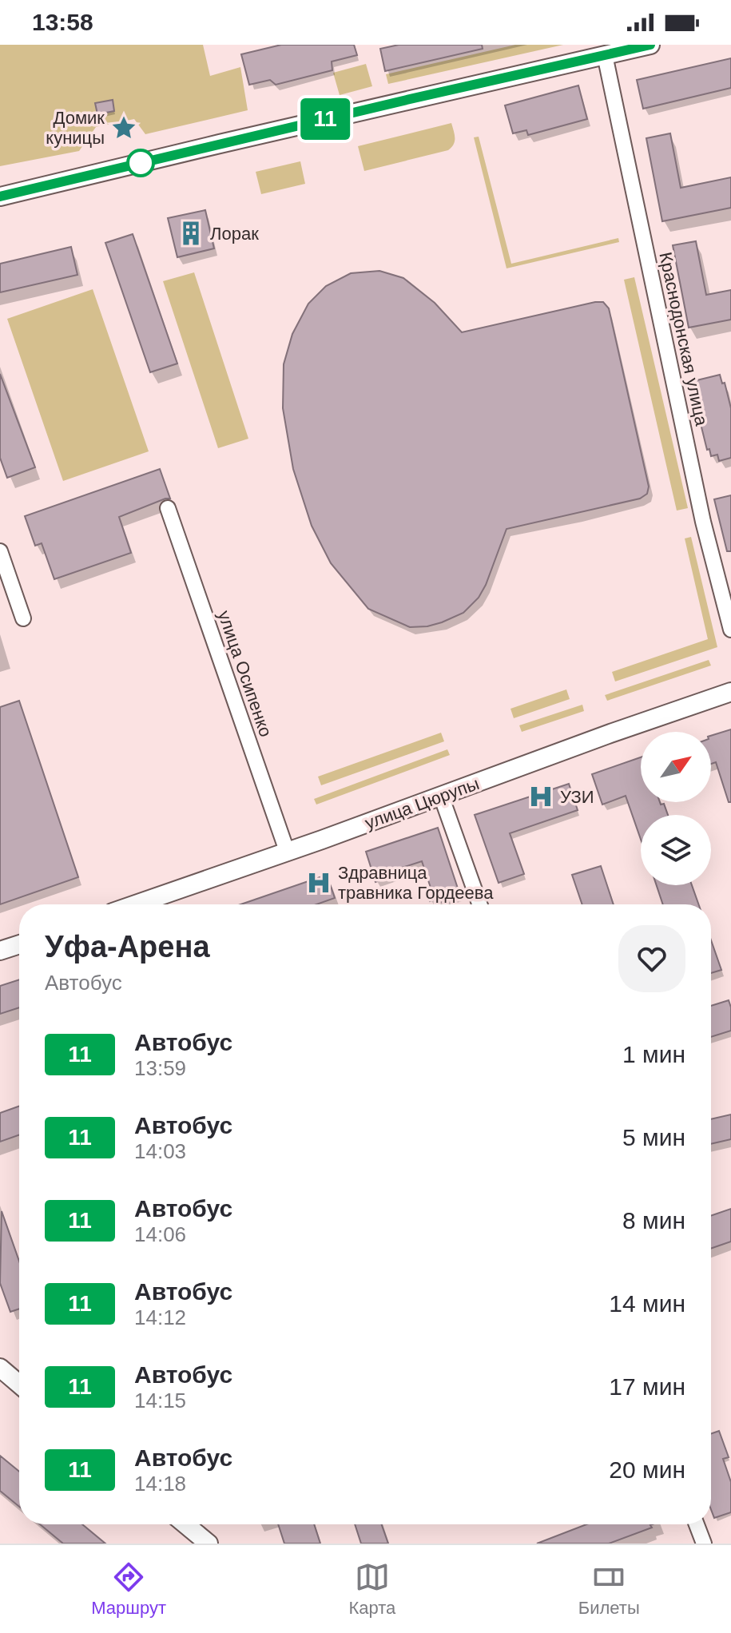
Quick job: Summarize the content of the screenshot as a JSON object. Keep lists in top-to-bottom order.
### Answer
{
  "streets": {
    "main road": ["улица Цюрупы"],
    "street": ["Краснодонская улица", "улица Осипенко"]
  },
  "crossings": [
    ["улица Осипенко", "улица Цюрупы"]
  ],
  "places": {
    "place": ["Домик куницы"],
    "building": ["Лорак"],
    "hospital": ["УЗИ", "Здравница травника Гордеева"]
  },
  "lines": ["bus line 11"],
  "north": "top right",
  "page": {
    "status": "13:58",
    "on_map": "11",
    "heading": ["Уфа-Арена", "Автобус"],
    "list": [
      {
        "mark": "11",
        "name": "Автобус",
        "note": "13:59",
        "value": "1 мин"
      },
      {
        "mark": "11",
        "name": "Автобус",
        "note": "14:03",
        "value": "5 мин"
      },
      {
        "mark": "11",
        "name": "Автобус",
        "note": "14:06",
        "value": "8 мин"
      },
      {
        "mark": "11",
        "name": "Автобус",
        "note": "14:12",
        "value": "14 мин"
      },
      {
        "mark": "11",
        "name": "Автобус",
        "note": "14:15",
        "value": "17 мин"
      },
      {
        "mark": "11",
        "name": "Автобус",
        "note": "14:18",
        "value": "20 мин"
      }
    ],
    "tabs": ["Маршрут", "Карта", "Билеты"]
  }
}
